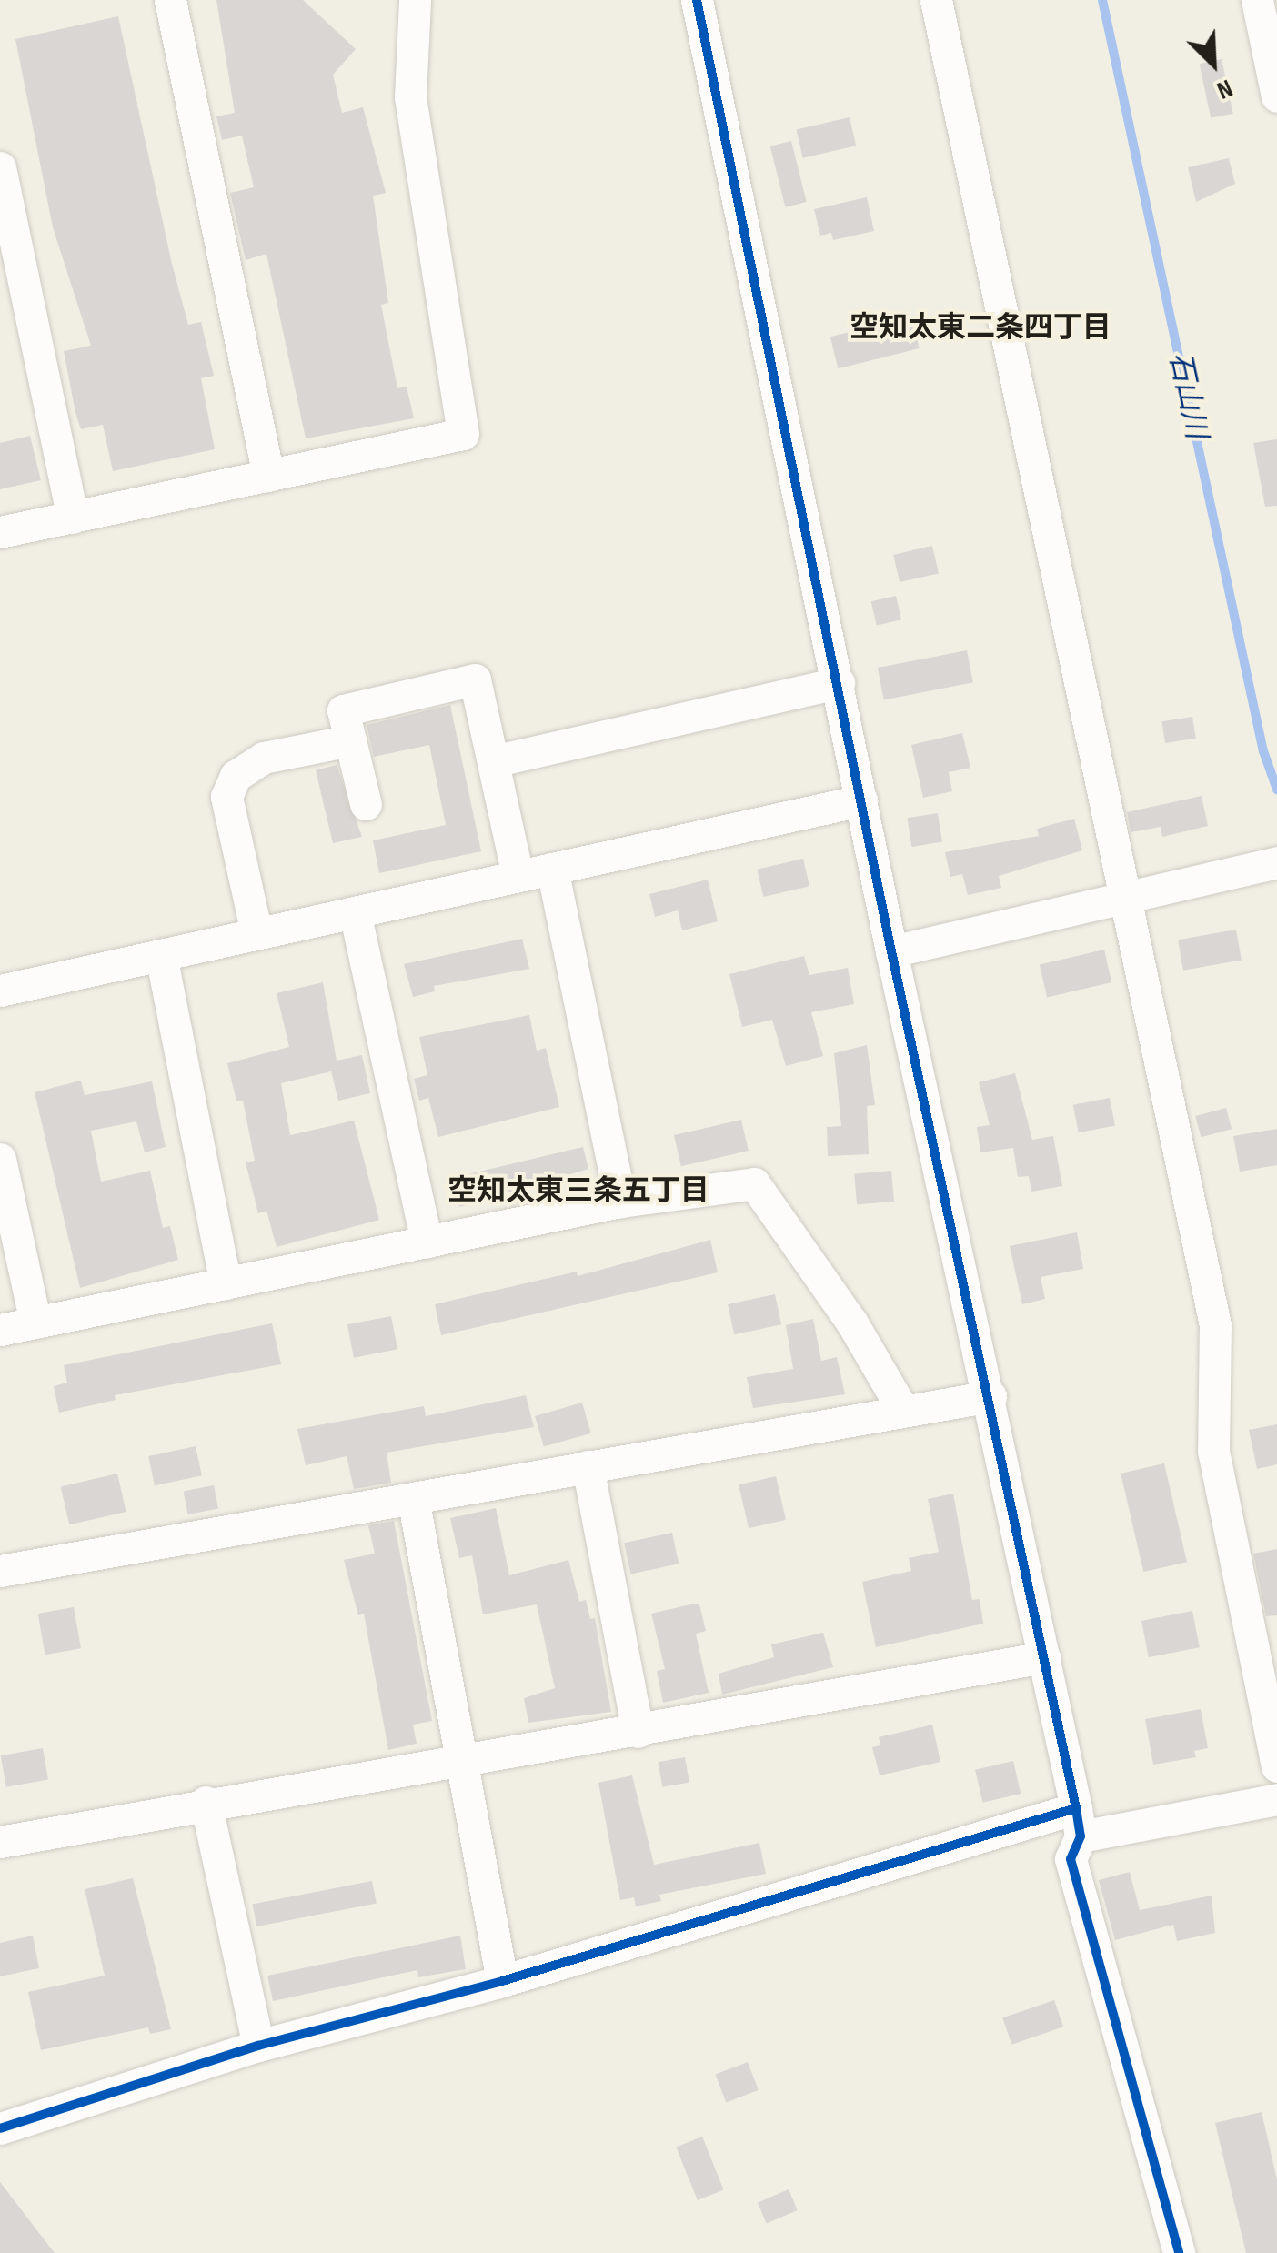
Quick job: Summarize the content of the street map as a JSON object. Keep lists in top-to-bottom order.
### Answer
{
  "districts": ["空知太東二条四丁目", "空知太東三条五丁目"],
  "water": ["石山川"],
  "north": "bottom right"
}
